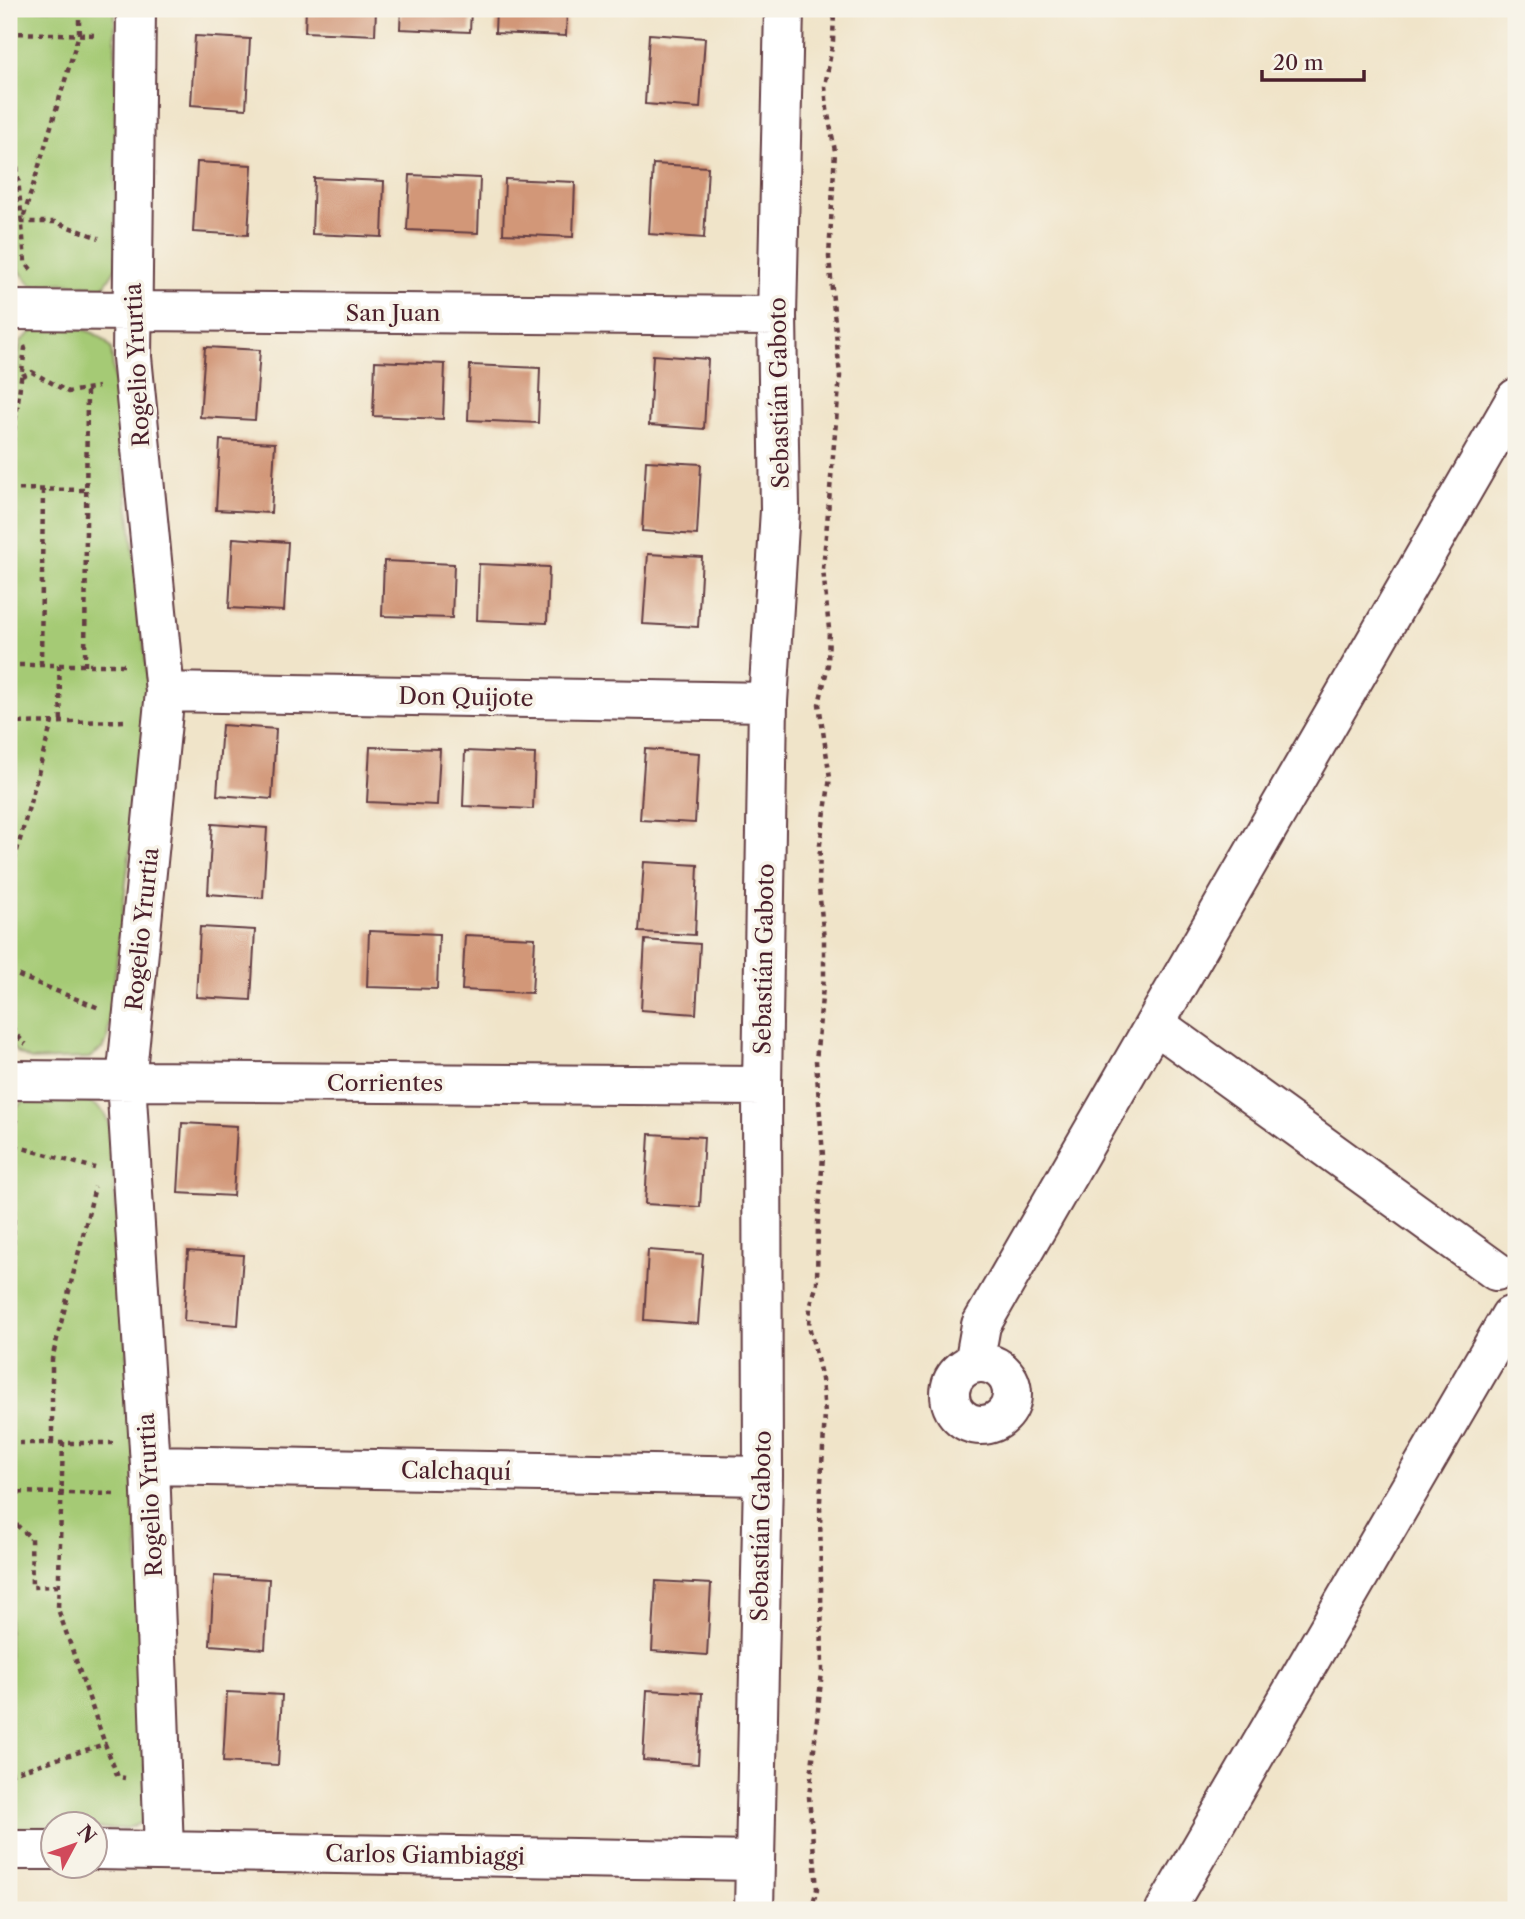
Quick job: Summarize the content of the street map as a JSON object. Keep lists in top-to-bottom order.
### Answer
{
  "streets": {
    "street": [
      "San Juan",
      "Rogelio Yrurtia",
      "Sebastián Gaboto",
      "Don Quijote",
      "Corrientes",
      "Calchaquí",
      "Carlos Giambiaggi"
    ]
  },
  "crossings": [
    ["San Juan", "Rogelio Yrurtia"],
    ["San Juan", "Sebastián Gaboto"],
    ["Rogelio Yrurtia", "Don Quijote"],
    ["Rogelio Yrurtia", "Corrientes"],
    ["Rogelio Yrurtia", "Calchaquí"],
    ["Rogelio Yrurtia", "Carlos Giambiaggi"],
    ["Sebastián Gaboto", "Don Quijote"],
    ["Sebastián Gaboto", "Corrientes"],
    ["Sebastián Gaboto", "Calchaquí"],
    ["Sebastián Gaboto", "Carlos Giambiaggi"]
  ],
  "scale_bar": "20 m",
  "north": "top right"
}
